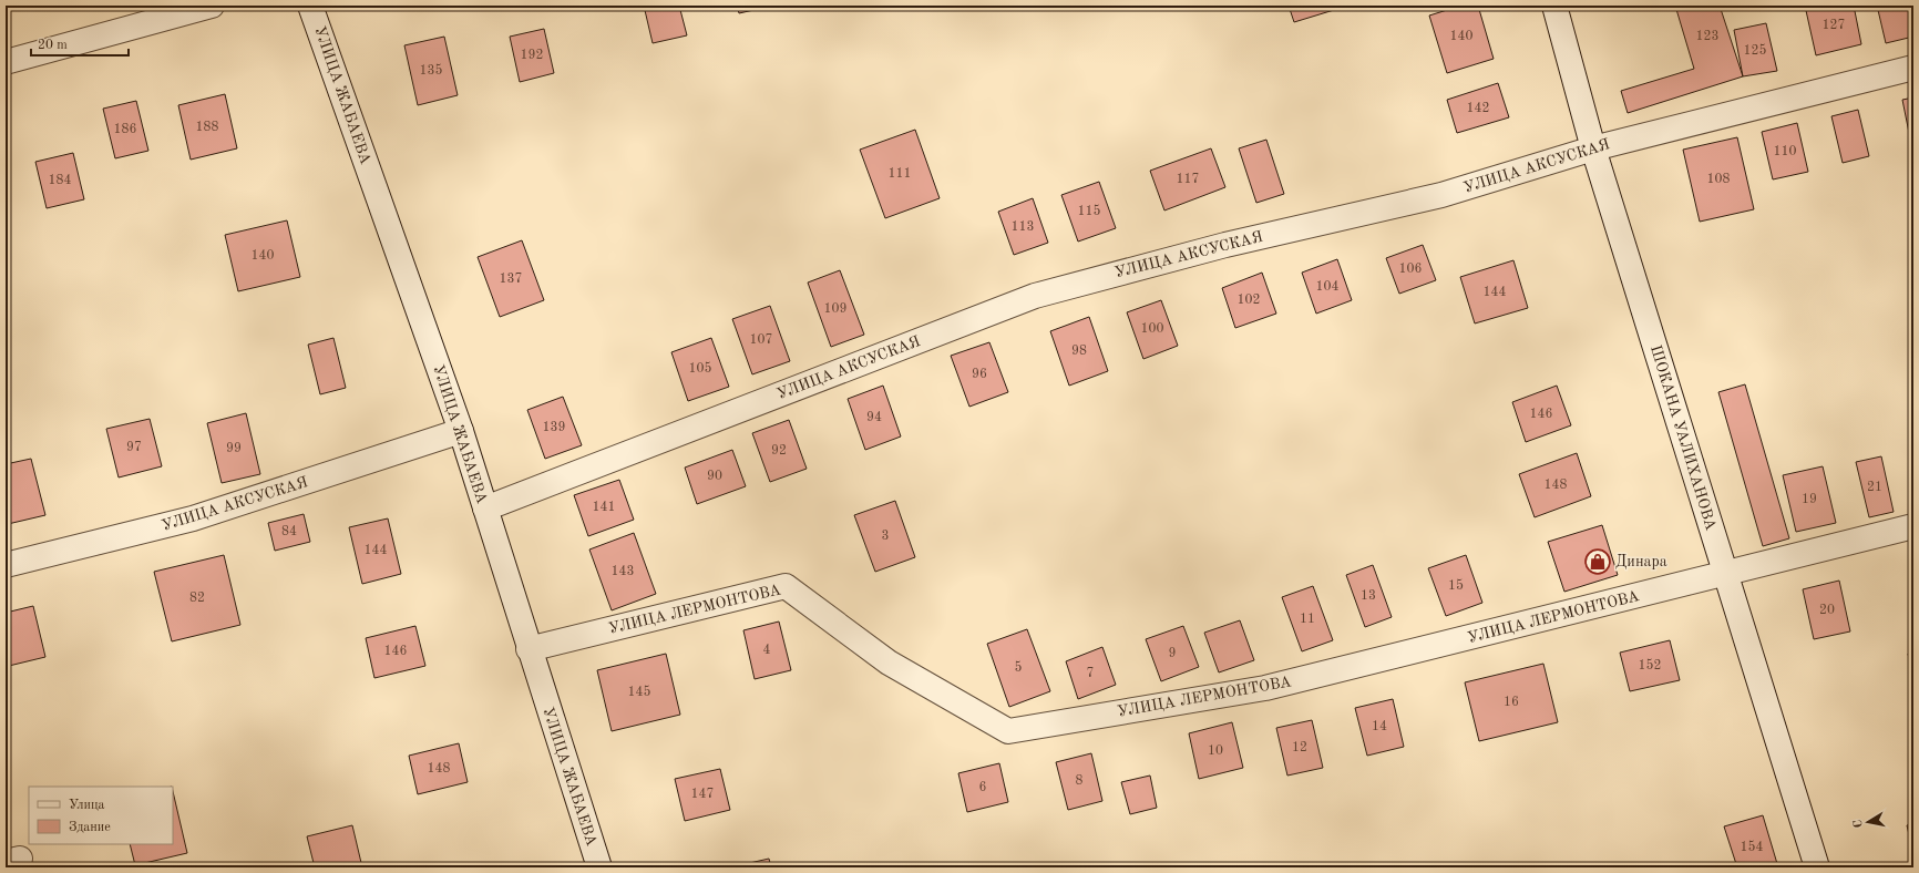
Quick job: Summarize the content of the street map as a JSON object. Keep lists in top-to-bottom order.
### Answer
{
  "streets": {
    "street": [
      "УЛИЦА ЖАБАЕВА",
      "УЛИЦА АКСУСКАЯ",
      "ШОКАНА УАЛИХАНОВА",
      "УЛИЦА ЛЕРМОНТОВА"
    ]
  },
  "crossings": [
    ["УЛИЦА ЖАБАЕВА", "УЛИЦА АКСУСКАЯ"],
    ["УЛИЦА ЖАБАЕВА", "УЛИЦА ЛЕРМОНТОВА"],
    ["УЛИЦА АКСУСКАЯ", "ШОКАНА УАЛИХАНОВА"],
    ["ШОКАНА УАЛИХАНОВА", "УЛИЦА ЛЕРМОНТОВА"]
  ],
  "places": {
    "shop": ["Динара"]
  },
  "house_numbers": [
    "127",
    "140",
    "123",
    "125",
    "192",
    "135",
    "142",
    "188",
    "186",
    "110",
    "111",
    "117",
    "108",
    "184",
    "115",
    "113",
    "140",
    "106",
    "137",
    "104",
    "144",
    "102",
    "109",
    "100",
    "107",
    "98",
    "105",
    "96",
    "146",
    "94",
    "139",
    "97",
    "99",
    "92",
    "90",
    "148",
    "21",
    "19",
    "141",
    "84",
    "3",
    "144",
    "143",
    "15",
    "13",
    "82",
    "20",
    "11",
    "4",
    "146",
    "9",
    "152",
    "5",
    "7",
    "145",
    "16",
    "14",
    "12",
    "10",
    "148",
    "8",
    "6",
    "147",
    "154"
  ],
  "legend": ["Улица", "Здание"],
  "scale_bar": "20 m",
  "north": "left"
}
